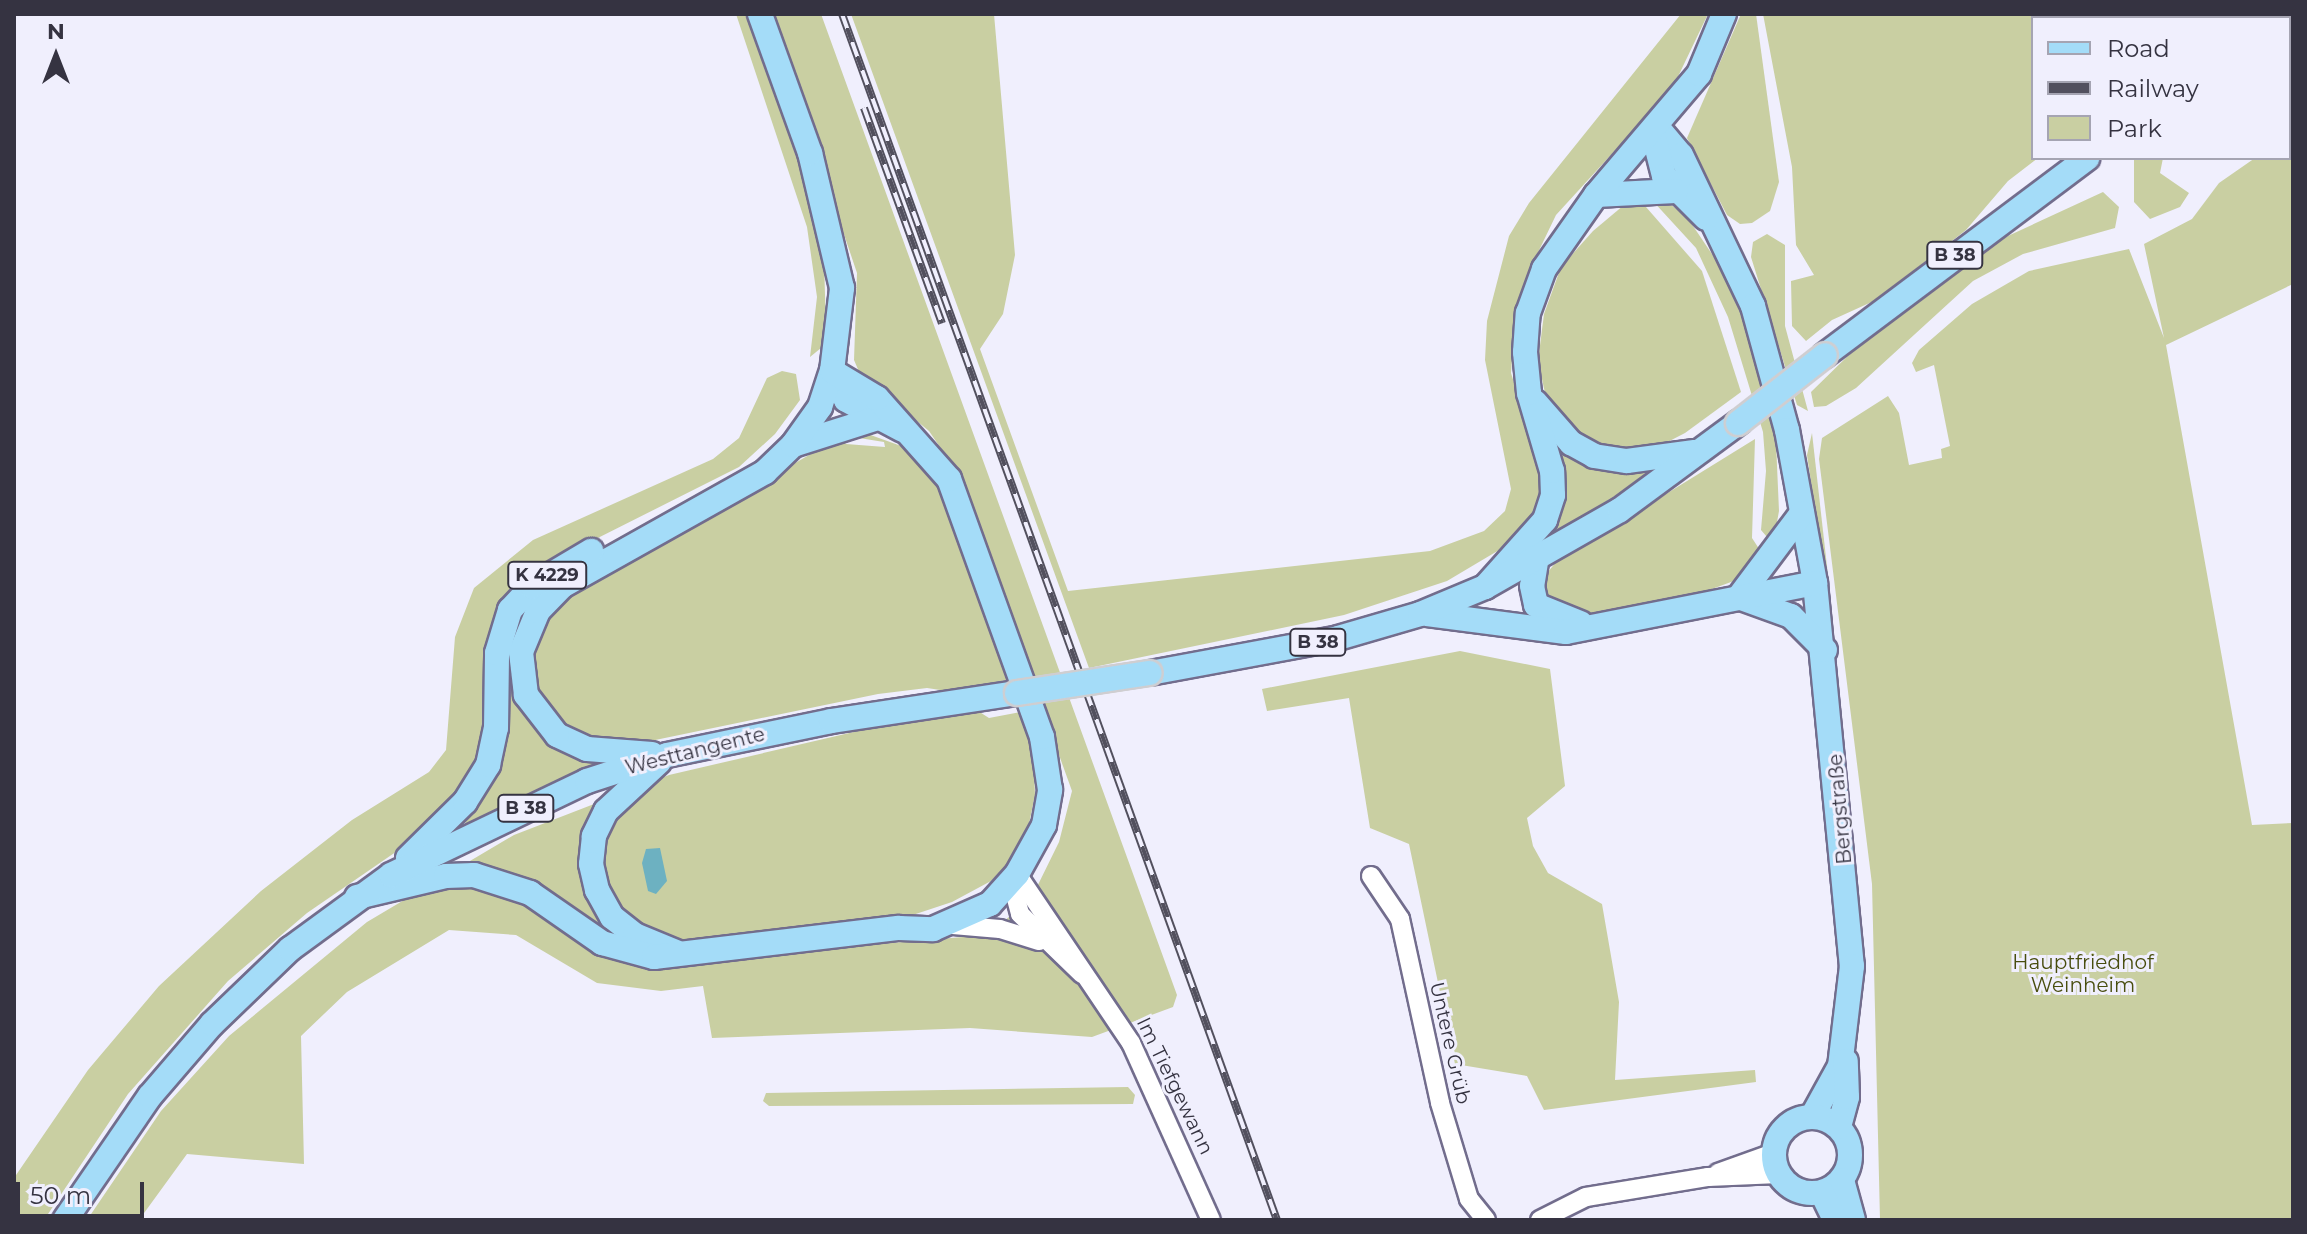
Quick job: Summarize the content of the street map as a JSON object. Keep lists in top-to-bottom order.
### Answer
{
  "streets": {
    "main road": [
      "B 38",
      "K 4229",
      "Westtangente",
      "Bergstraße"
    ],
    "street": ["Untere Grüb", "Im Tiefgewann"]
  },
  "crossings": [
    ["B 38", "Westtangente"],
    ["K 4229", "Westtangente"]
  ],
  "parks": ["Hauptfriedhof Weinheim"],
  "legend": ["Road", "Railway", "Park"],
  "scale_bar": "50 m",
  "north": "top"
}
